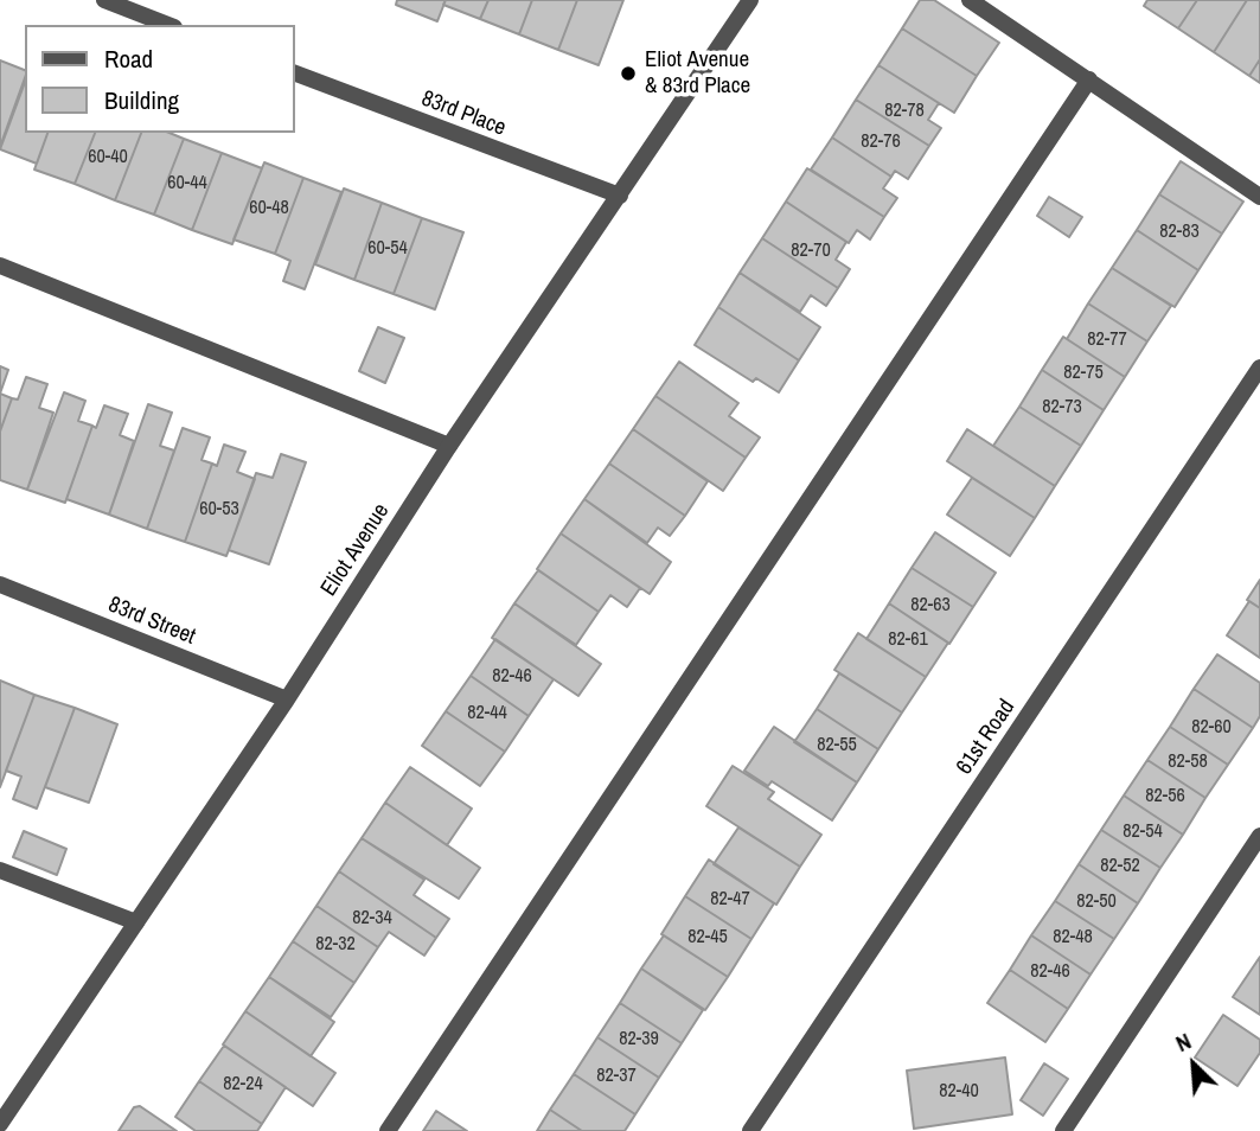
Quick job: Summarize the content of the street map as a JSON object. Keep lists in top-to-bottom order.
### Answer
{
  "streets": {
    "street": [
      "83rd Place",
      "Eliot Avenue",
      "83rd Street",
      "61st Road"
    ]
  },
  "crossings": [
    ["83rd Place", "Eliot Avenue"],
    ["Eliot Avenue", "83rd Street"]
  ],
  "places": ["Eliot Avenue & 83rd Place"],
  "house_numbers": [
    "82-78",
    "82-76",
    "60-40",
    "60-44",
    "60-48",
    "82-83",
    "60-54",
    "82-70",
    "82-77",
    "82-75",
    "82-73",
    "60-53",
    "82-63",
    "82-61",
    "82-46",
    "82-44",
    "82-60",
    "82-55",
    "82-58",
    "82-56",
    "82-54",
    "82-52",
    "82-47",
    "82-50",
    "82-34",
    "82-45",
    "82-48",
    "82-32",
    "82-46",
    "82-39",
    "82-37",
    "82-24",
    "82-40"
  ],
  "legend": ["Road", "Building"],
  "north": "top left"
}
